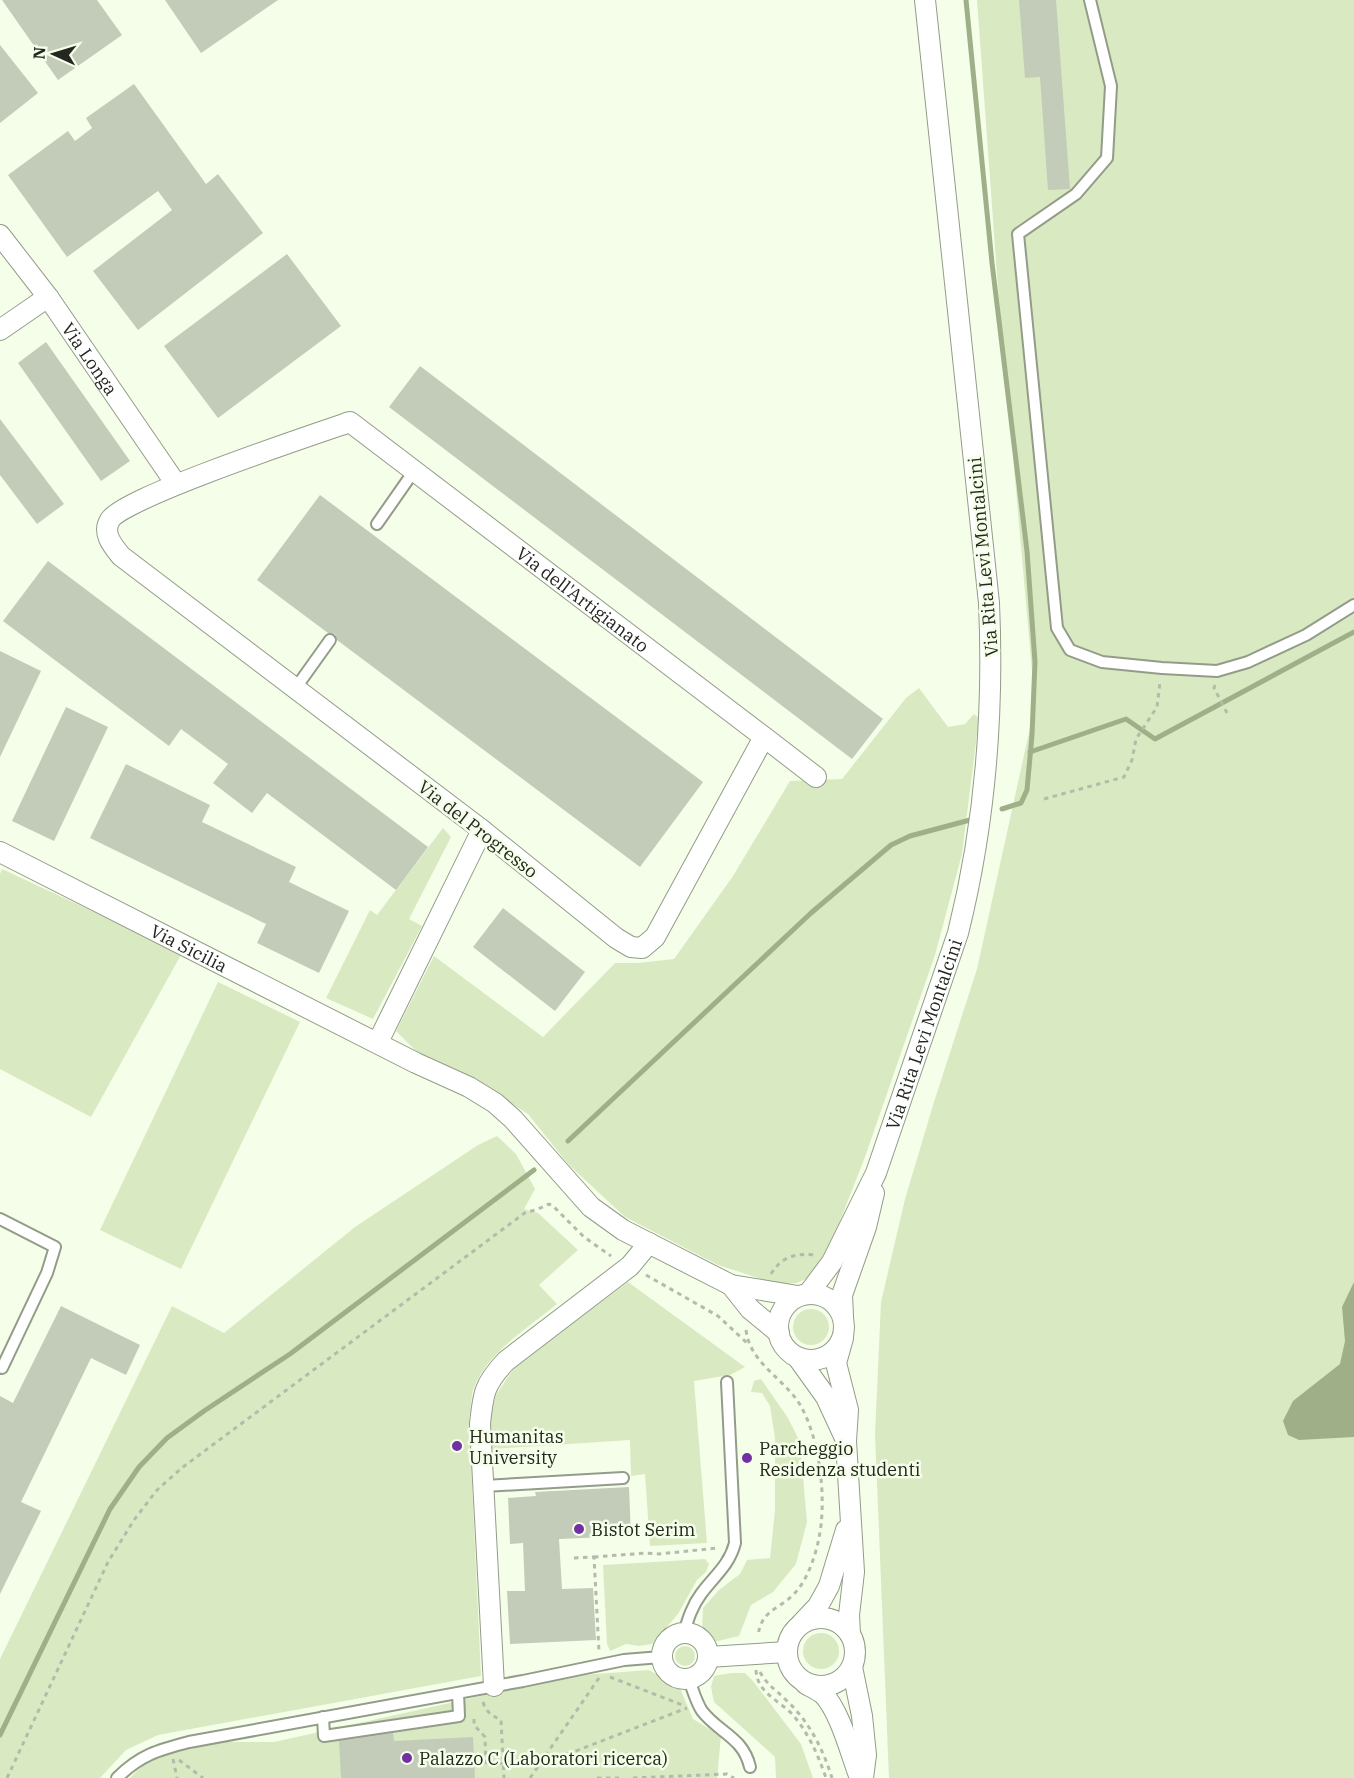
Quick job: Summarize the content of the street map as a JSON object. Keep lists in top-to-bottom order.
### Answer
{
  "streets": {
    "street": [
      "Via Longa",
      "Via Rita Levi Montalcini",
      "Via dell'Artigianato",
      "Via del Progresso",
      "Via Sicilia"
    ]
  },
  "crossings": [
    ["Via Longa", "Via dell'Artigianato"],
    ["Via Longa", "Via del Progresso"],
    ["Via dell'Artigianato", "Via del Progresso"]
  ],
  "places": [
    "Humanitas University",
    "Parcheggio Residenza studenti",
    "Bistot Serim",
    "Palazzo C (Laboratori ricerca)"
  ],
  "north": "left"
}
